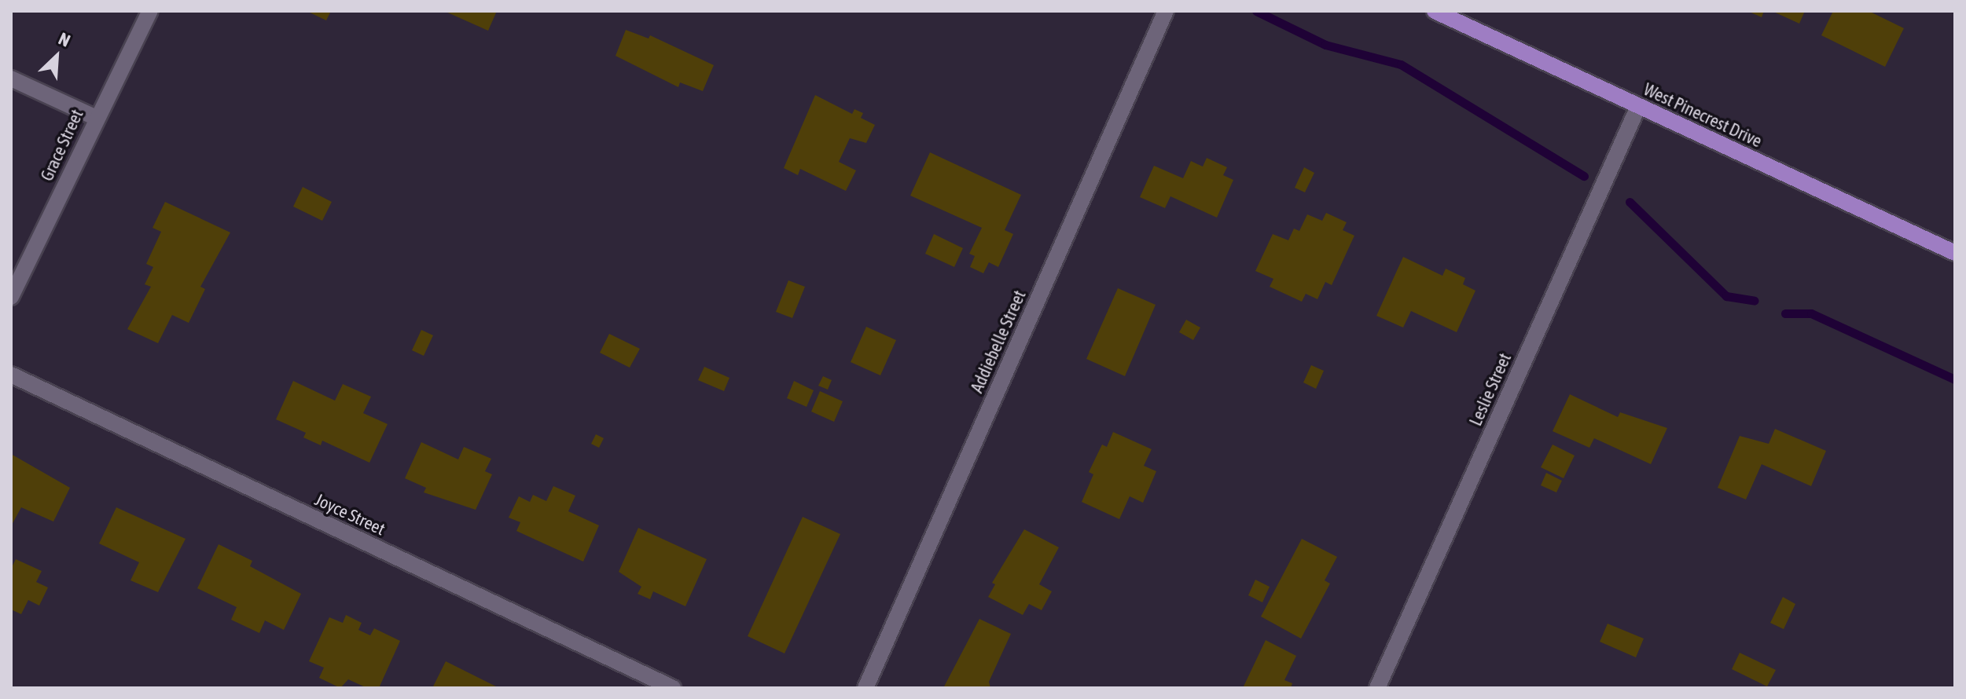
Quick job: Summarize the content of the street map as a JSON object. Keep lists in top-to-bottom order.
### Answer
{
  "streets": {
    "main road": ["West Pinecrest Drive"],
    "street": [
      "Grace Street",
      "Addiebelle Street",
      "Leslie Street",
      "Joyce Street"
    ]
  },
  "crossings": [
    ["West Pinecrest Drive", "Leslie Street"]
  ],
  "north": "top right"
}
